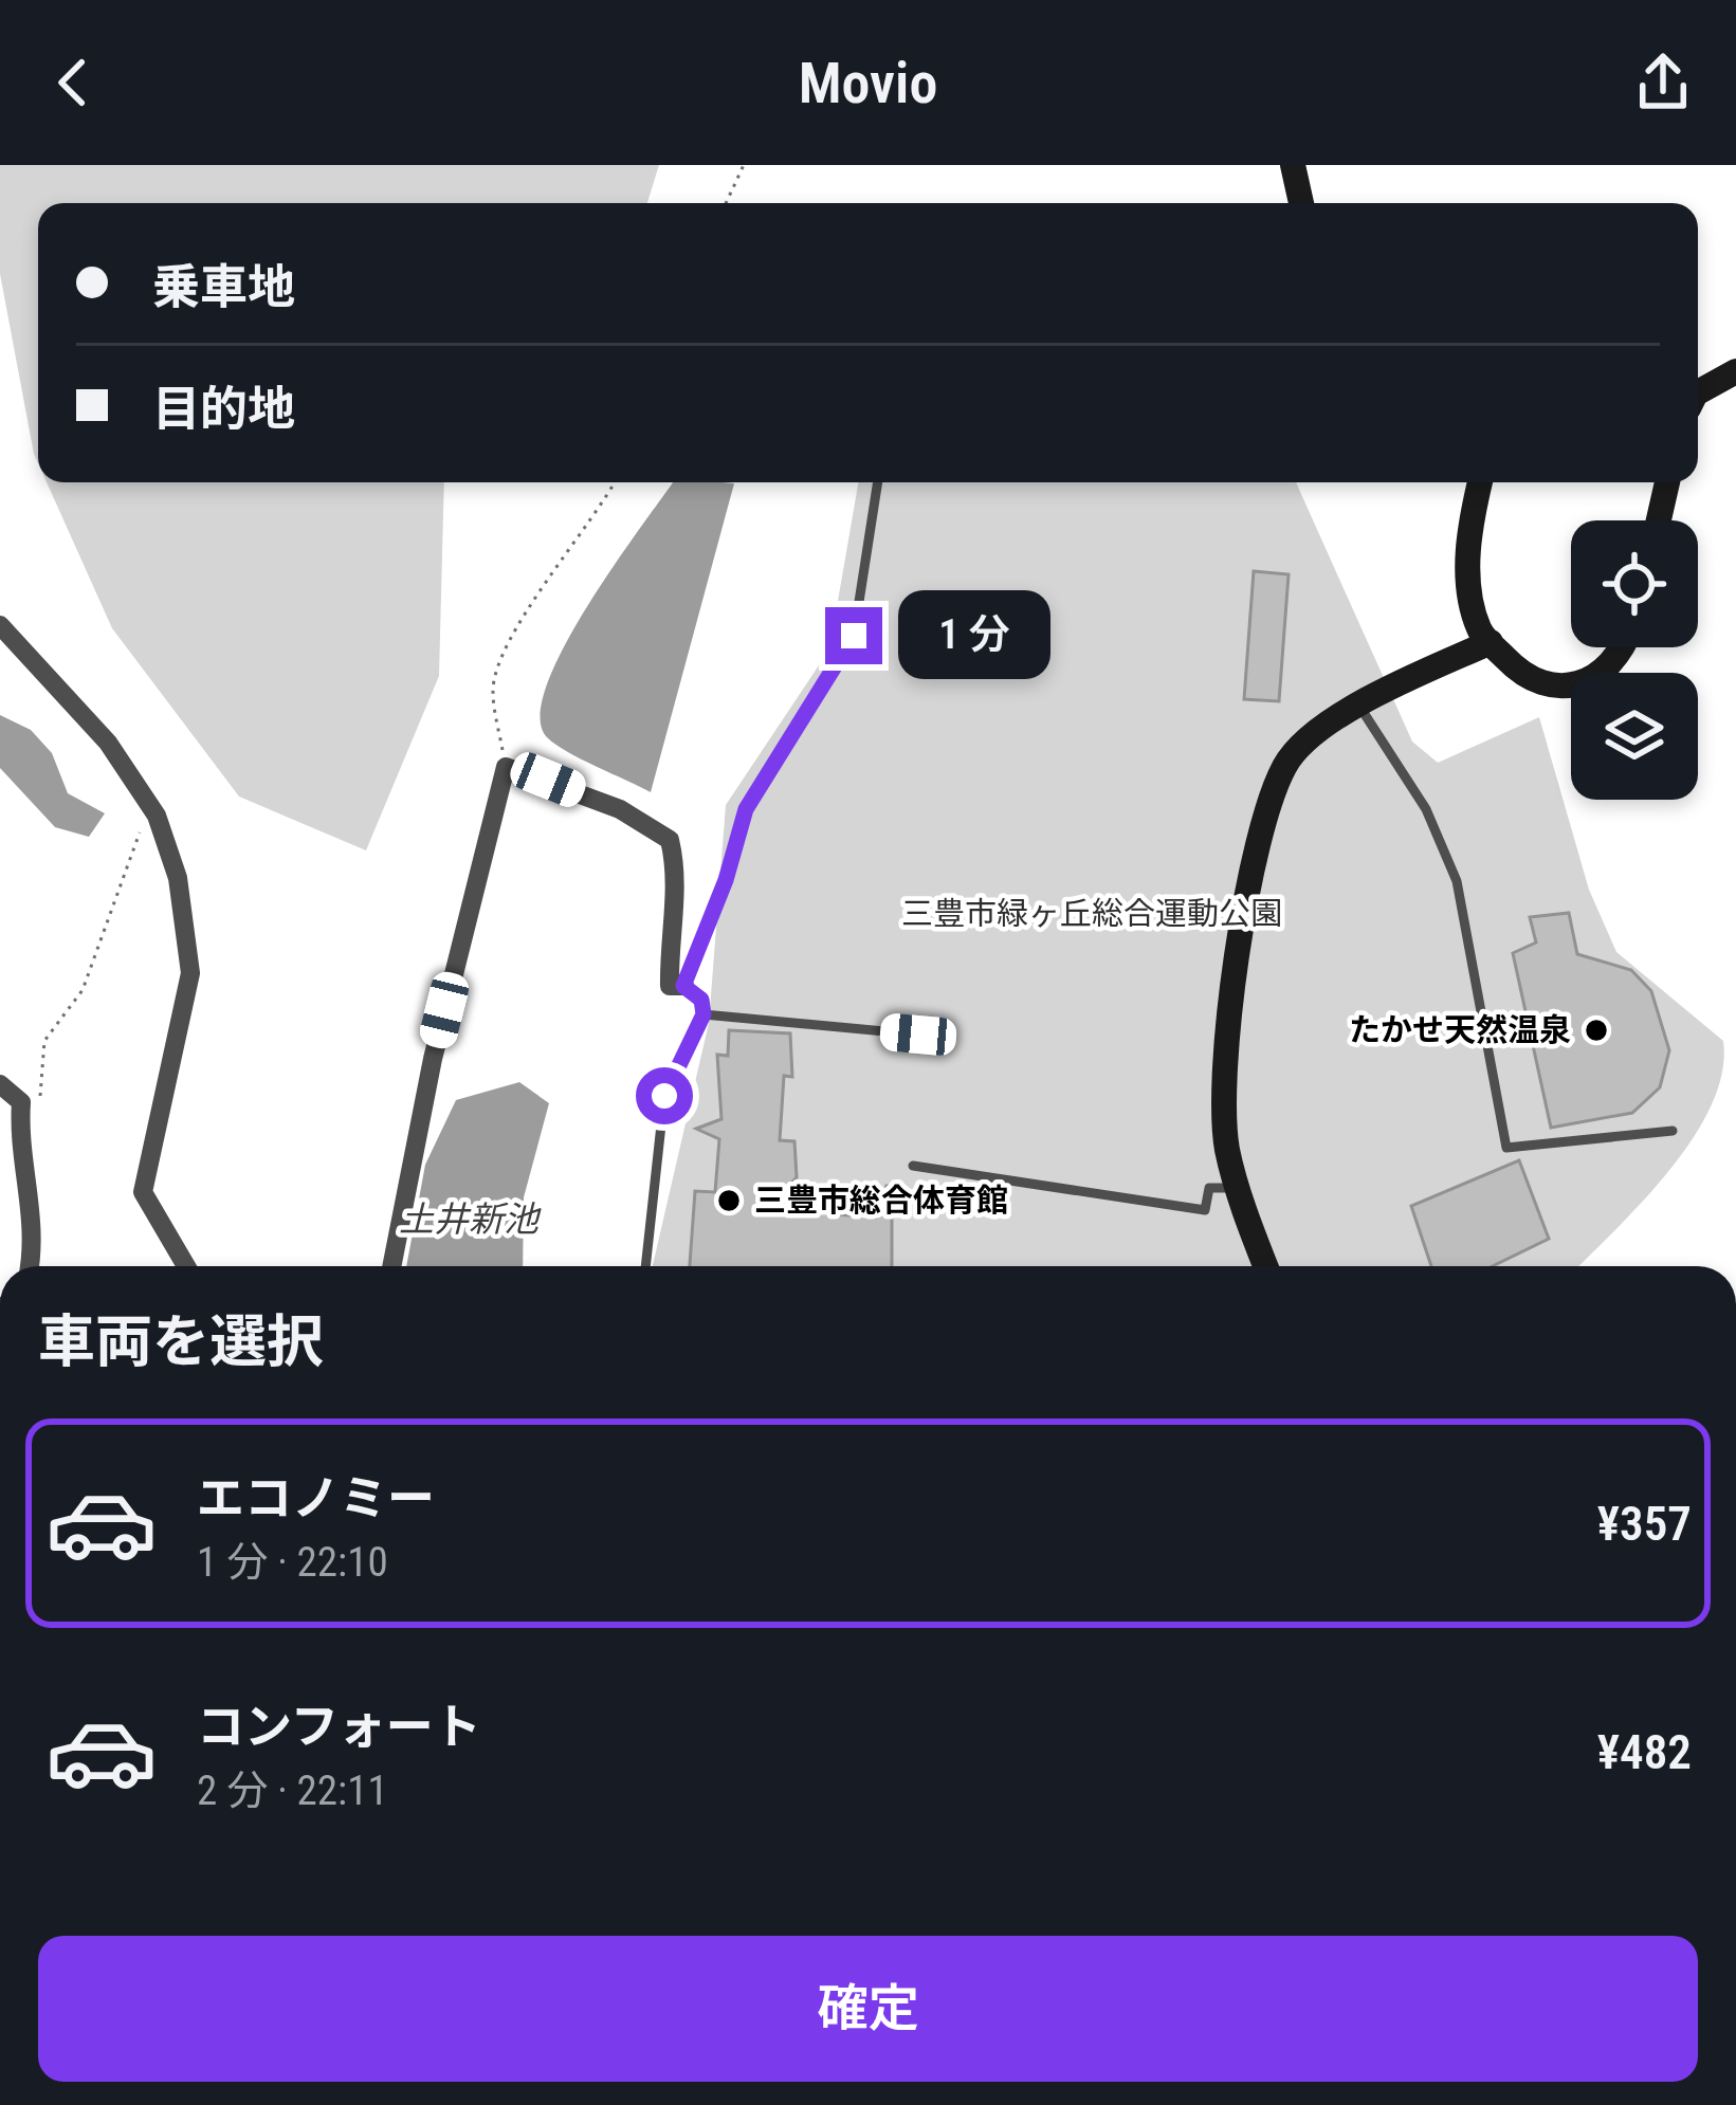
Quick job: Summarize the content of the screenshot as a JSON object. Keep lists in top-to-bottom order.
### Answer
{
  "water": ["土井新池"],
  "parks": ["三豊市緑ヶ丘総合運動公園"],
  "places": ["たかせ天然温泉", "三豊市総合体育館"],
  "page": {
    "header": "Movio",
    "banner": ["乗車地", "目的地"],
    "bubble": "1 分",
    "heading": "車両を選択",
    "list": [
      {
        "name": "エコノミー",
        "note": "1 分 · 22:10",
        "value": "¥357"
      },
      {
        "name": "コンフォート",
        "note": "2 分 · 22:11",
        "value": "¥482"
      }
    ],
    "buttons": "確定"
  }
}
